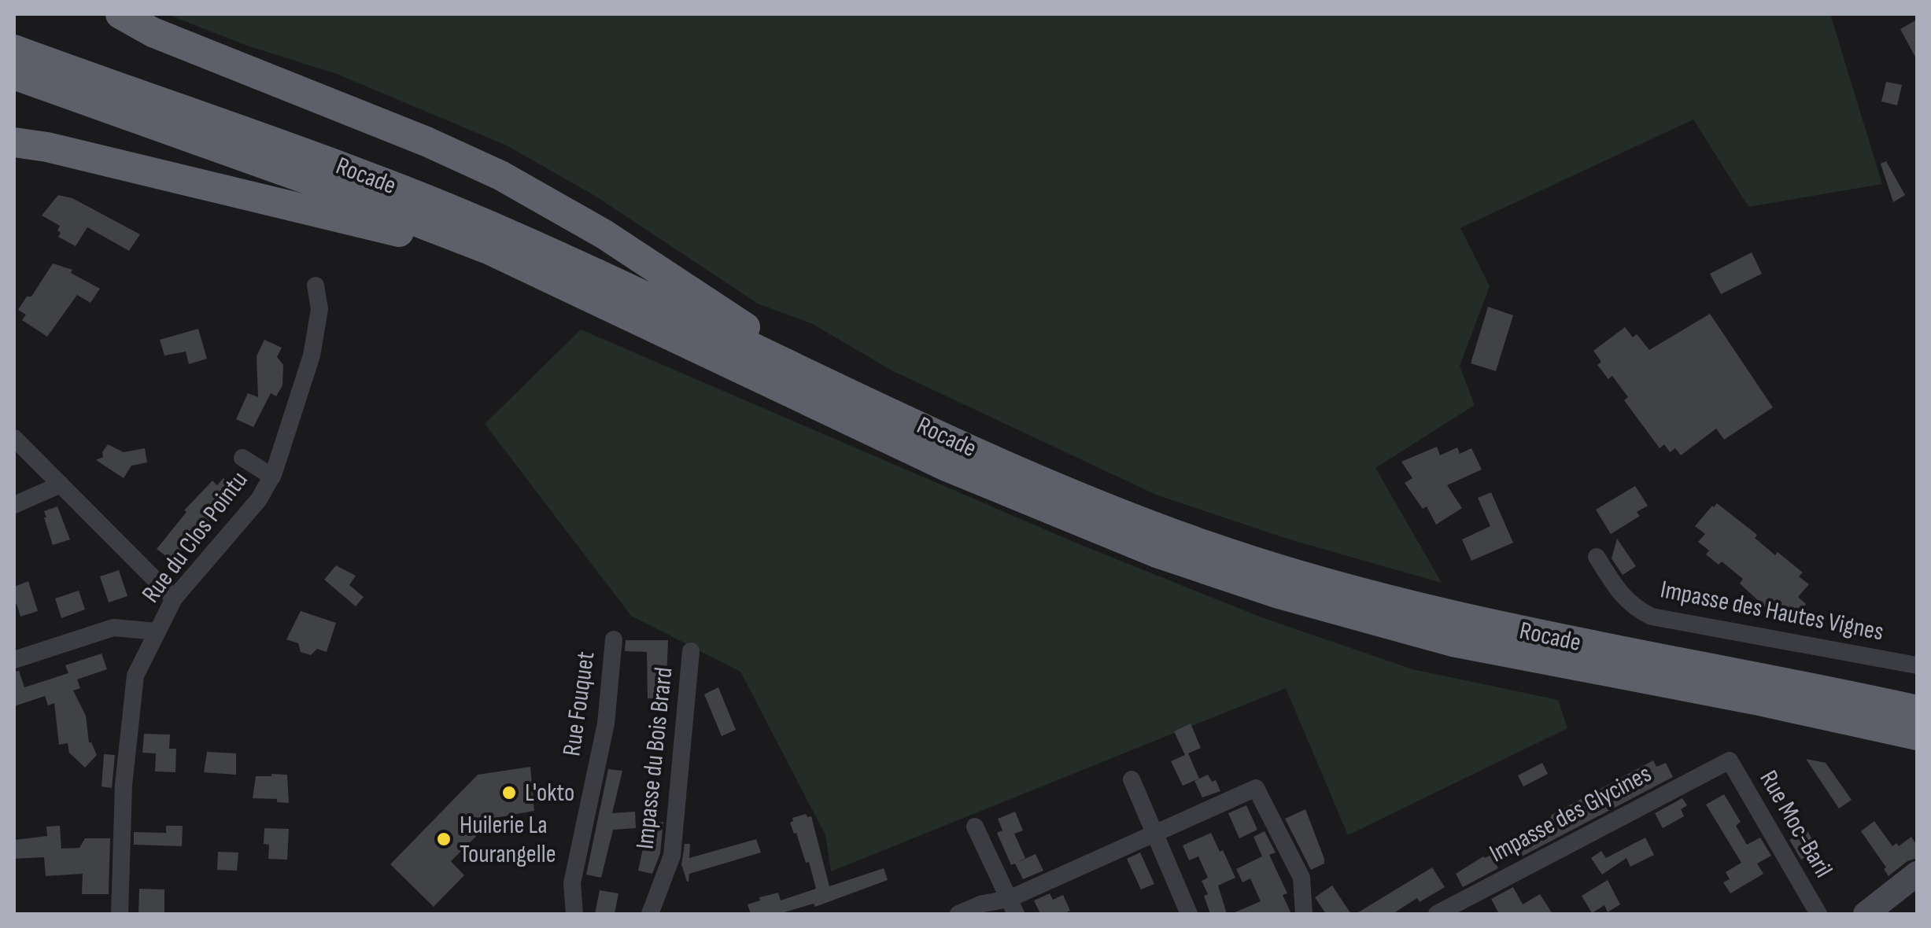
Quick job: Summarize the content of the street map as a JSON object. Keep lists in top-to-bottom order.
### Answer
{
  "streets": {
    "highway": ["Rocade"],
    "street": [
      "Rue du Clos Pointu",
      "Impasse des Hautes Vignes",
      "Rue Fouquet",
      "Impasse du Bois Brard",
      "Impasse des Glycines",
      "Rue Moc-Baril"
    ]
  },
  "crossings": [
    ["Impasse des Glycines", "Rue Moc-Baril"]
  ],
  "places": ["L'okto", "Huilerie La Tourangelle"]
}
